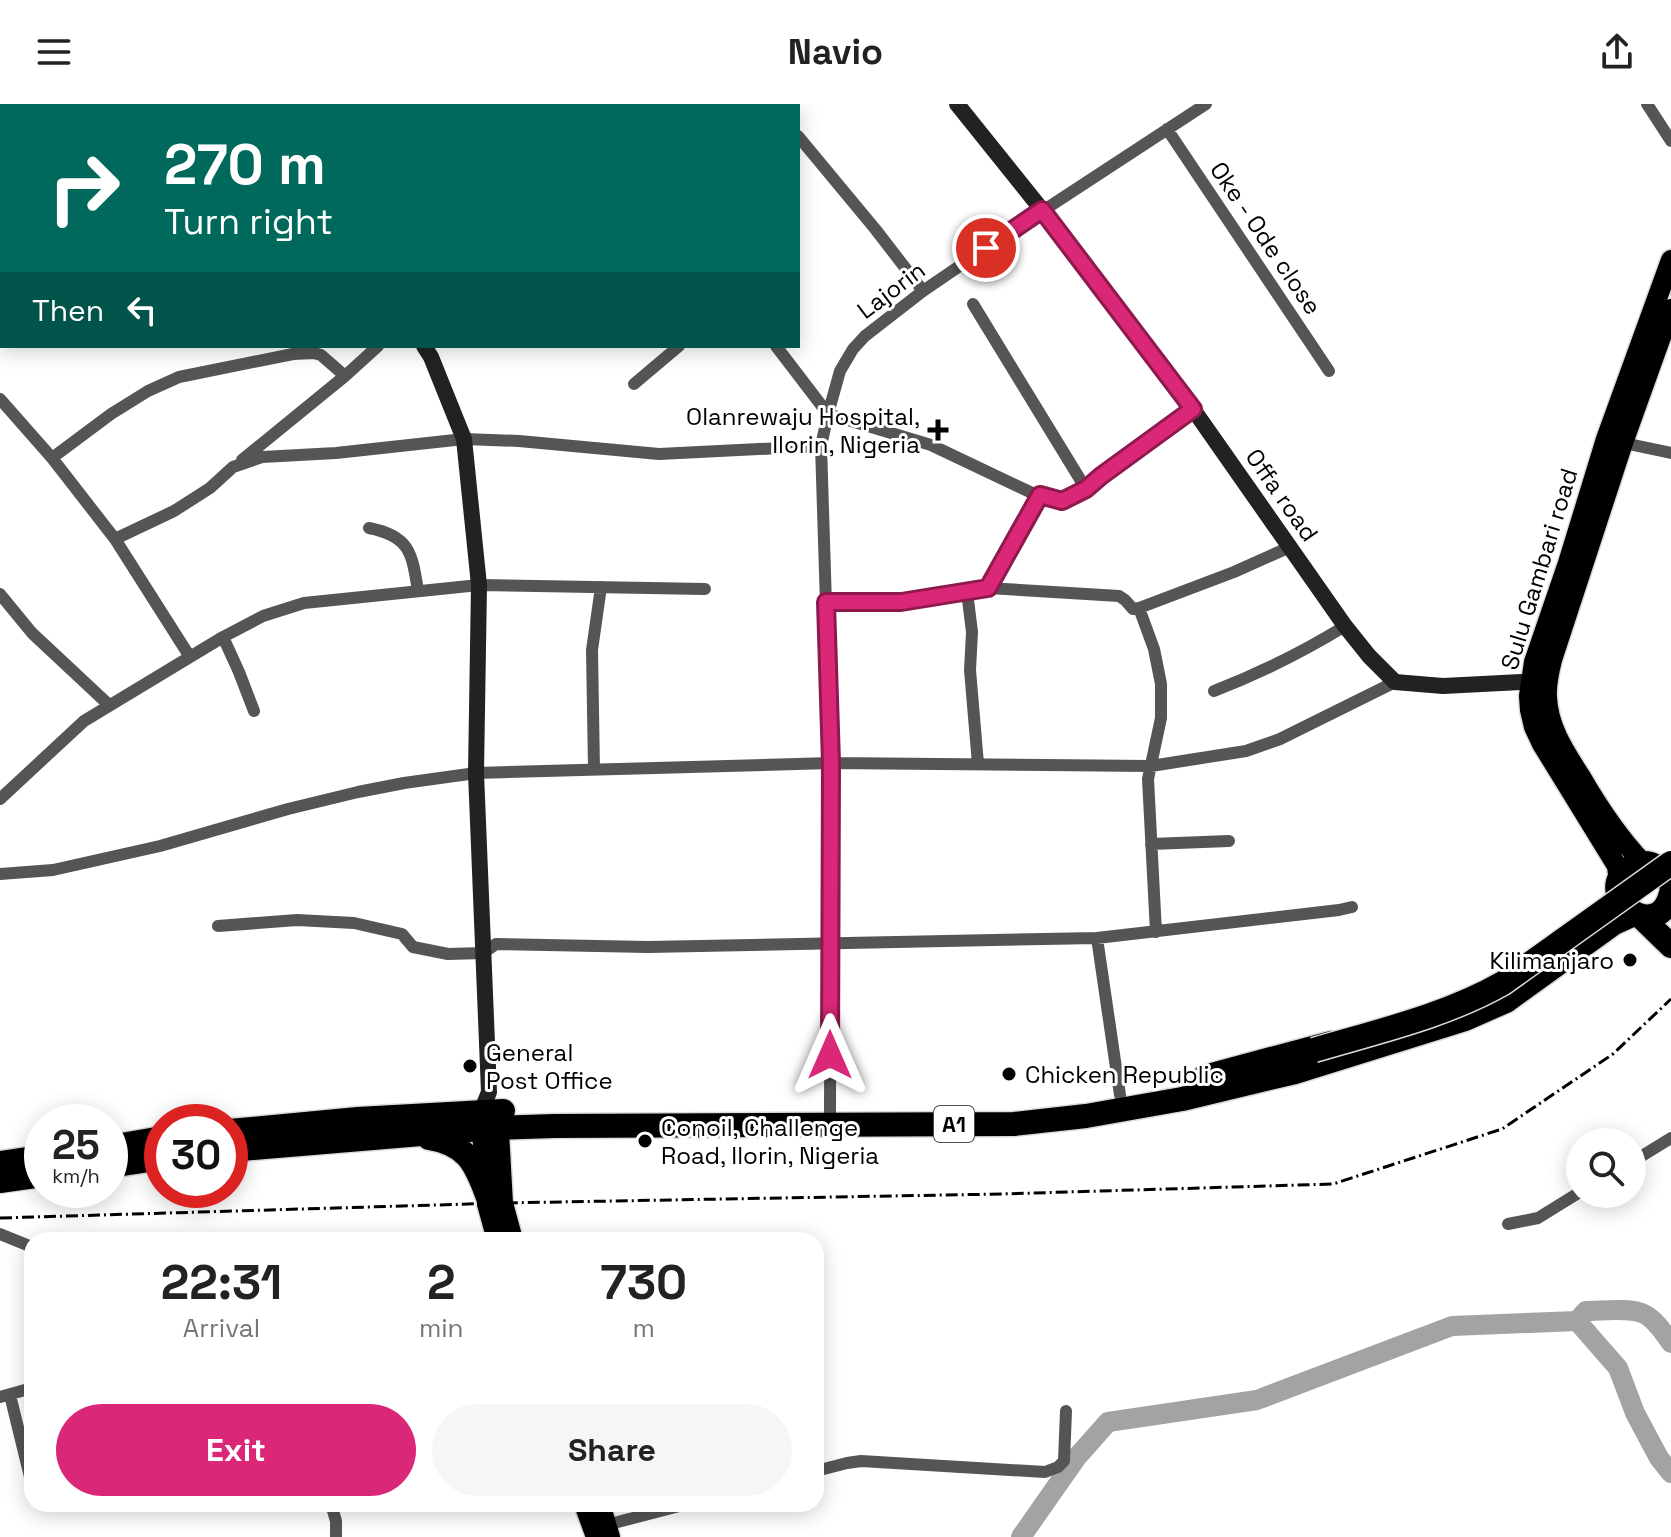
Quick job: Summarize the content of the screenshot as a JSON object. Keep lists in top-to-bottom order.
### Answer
{
  "streets": {
    "highway": ["A1"],
    "main road": ["Sulu Gambari road"],
    "street": ["Oke - Ode close", "Lajorin", "Offa road"]
  },
  "crossings": [
    ["Oke - Ode close", "Lajorin"],
    ["Lajorin", "Offa road"],
    ["Lajorin", "A1"],
    ["Sulu Gambari road", "A1"]
  ],
  "places": {
    "health": ["Olanrewaju Hospital, Ilorin, Nigeria"],
    "other": [
      "Kilimanjaro",
      "General Post Office",
      "Chicken Republic",
      "Conoil, Challenge Road, Ilorin, Nigeria"
    ]
  },
  "page": {
    "header": "Navio",
    "turn": ["270 m", "Turn right"],
    "then": "Then",
    "speed": "25 km/h",
    "limit": "30",
    "eta": [
      "22:31",
      "Arrival",
      "2",
      "min",
      "730",
      "m"
    ],
    "buttons": ["Exit", "Share"]
  }
}
